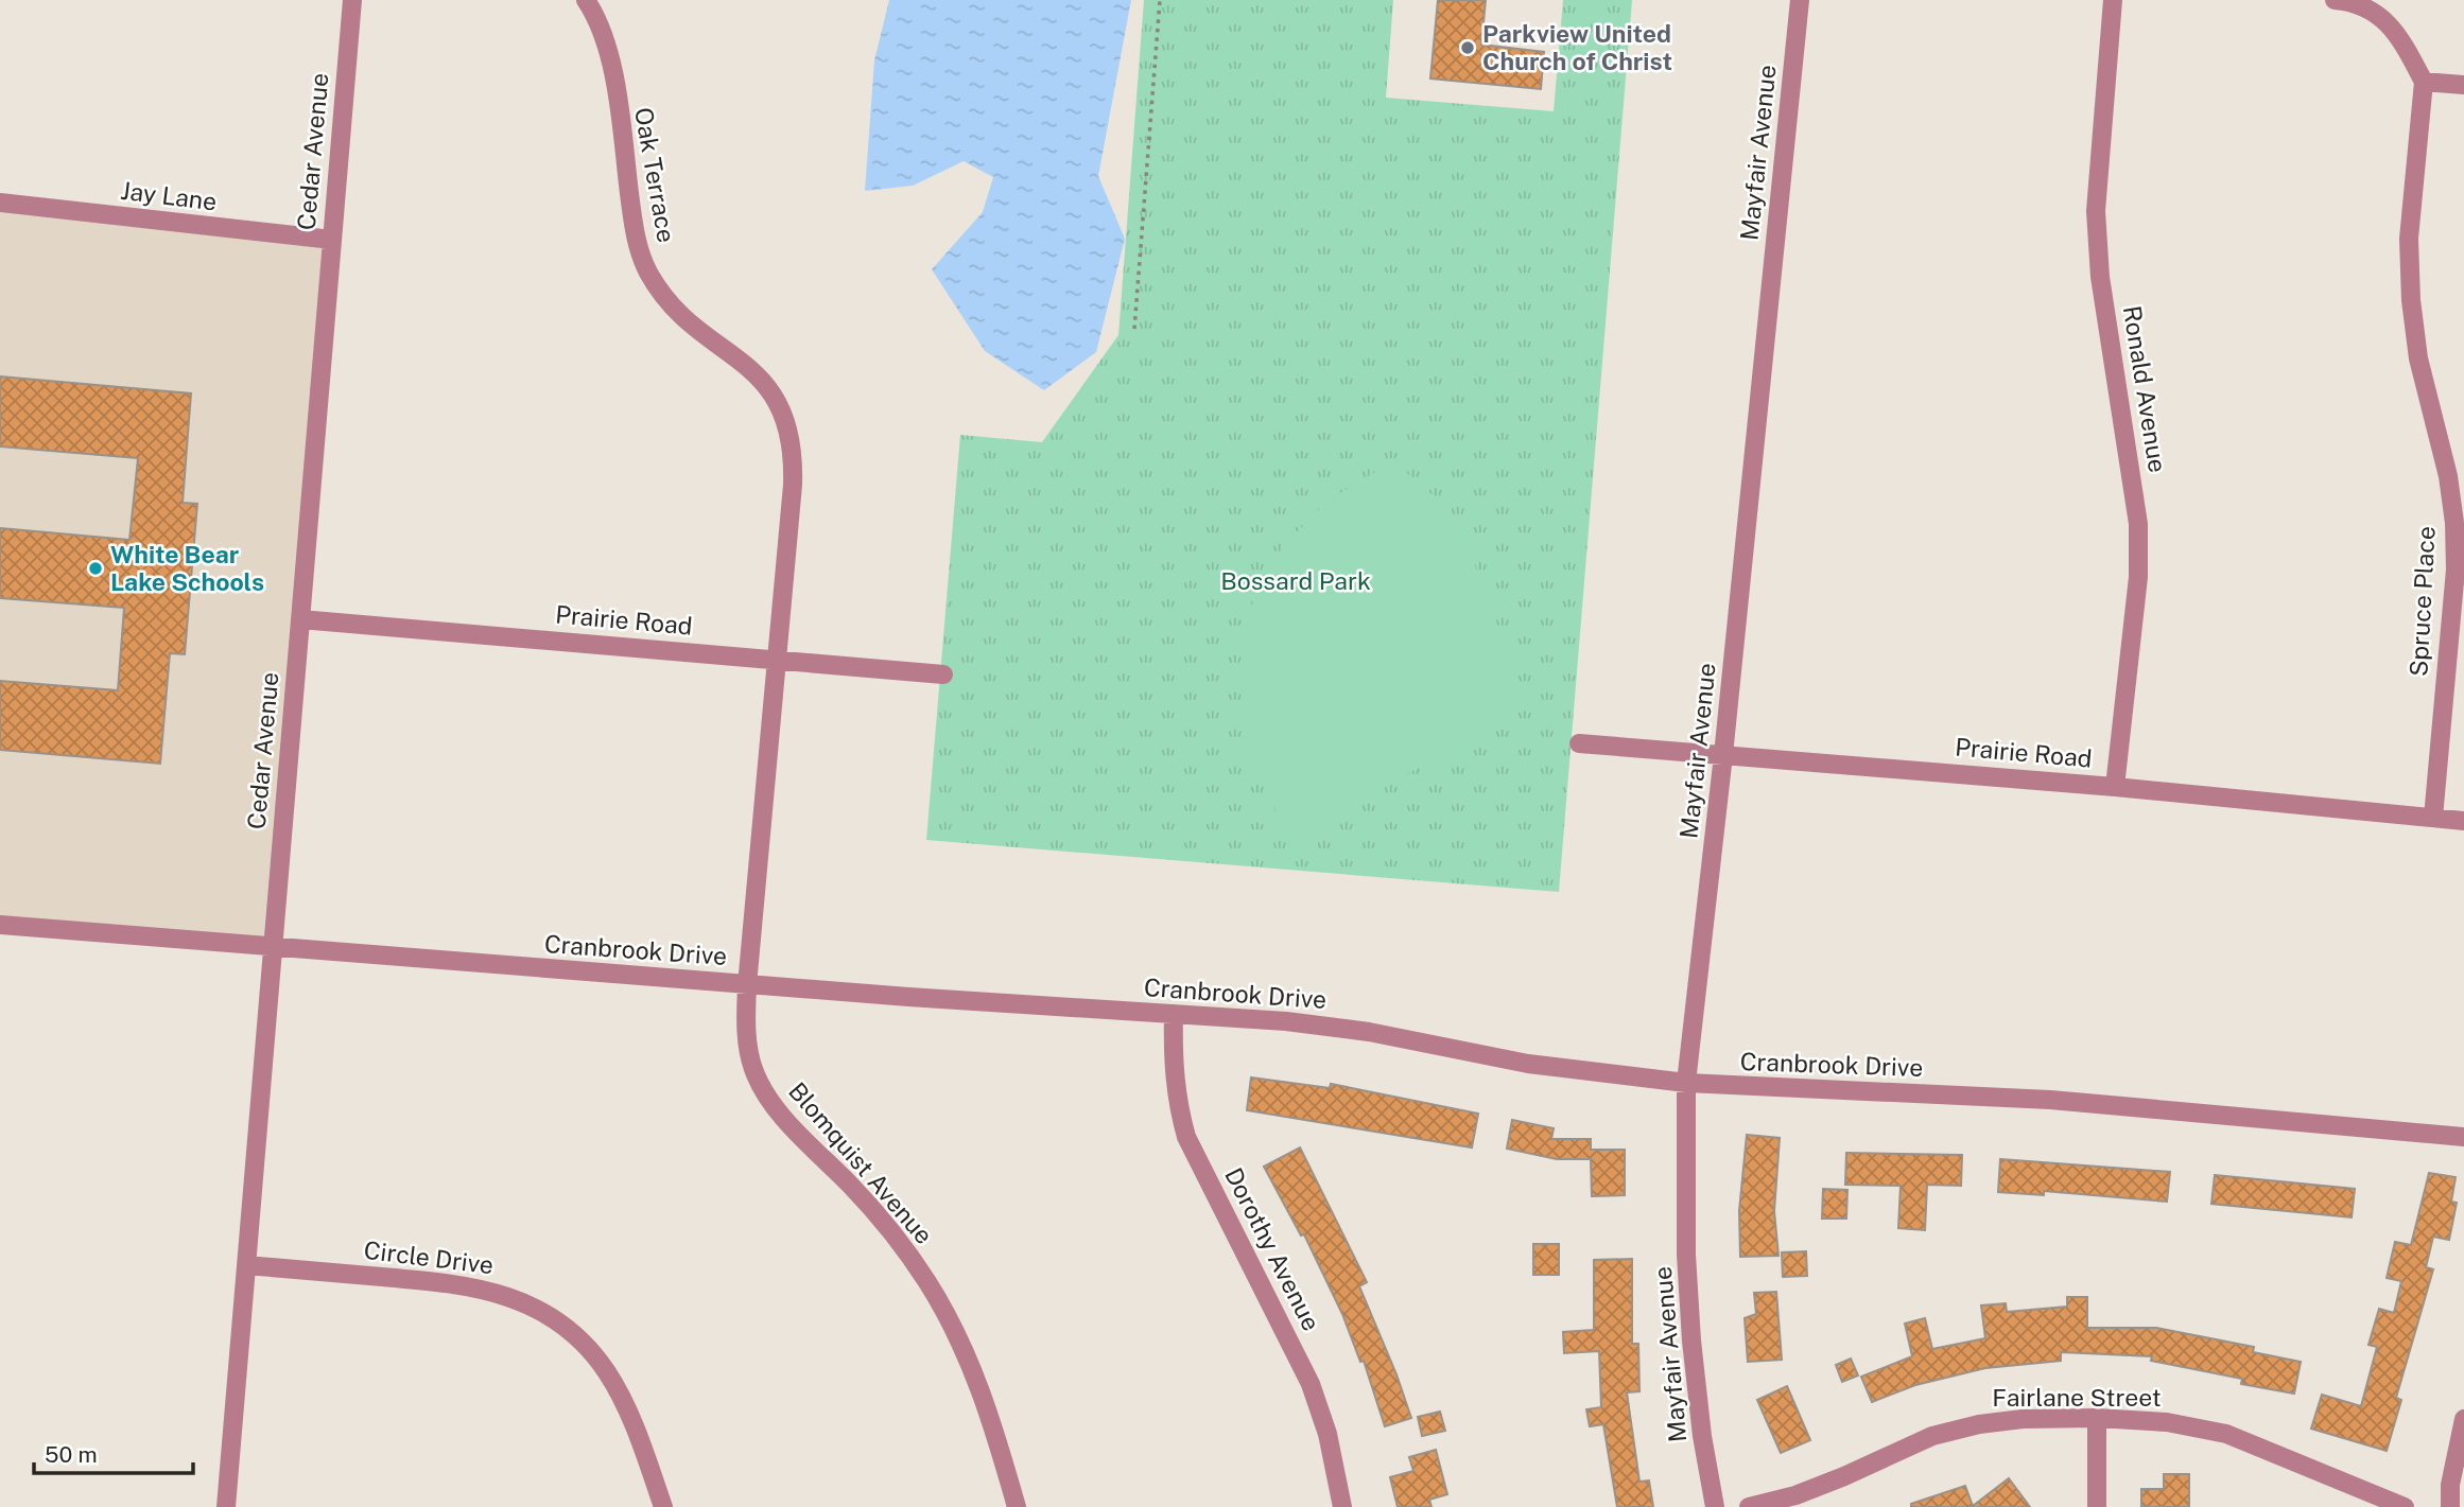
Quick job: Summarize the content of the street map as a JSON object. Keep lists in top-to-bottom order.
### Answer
{
  "streets": {
    "street": [
      "Cedar Avenue",
      "Mayfair Avenue",
      "Oak Terrace",
      "Jay Lane",
      "Ronald Avenue",
      "Spruce Place",
      "Prairie Road",
      "Cranbrook Drive",
      "Blomquist Avenue",
      "Dorothy Avenue",
      "Circle Drive",
      "Fairlane Street"
    ]
  },
  "crossings": [
    ["Cedar Avenue", "Jay Lane"],
    ["Cedar Avenue", "Prairie Road"],
    ["Cedar Avenue", "Cranbrook Drive"],
    ["Cedar Avenue", "Circle Drive"],
    ["Mayfair Avenue", "Prairie Road"],
    ["Mayfair Avenue", "Cranbrook Drive"],
    ["Oak Terrace", "Prairie Road"],
    ["Oak Terrace", "Blomquist Avenue"],
    ["Ronald Avenue", "Prairie Road"],
    ["Spruce Place", "Prairie Road"],
    ["Prairie Road", "Blomquist Avenue"],
    ["Cranbrook Drive", "Blomquist Avenue"],
    ["Cranbrook Drive", "Dorothy Avenue"]
  ],
  "parks": ["Bossard Park"],
  "places": ["Parkview United Church of Christ", "White Bear Lake Schools"],
  "scale_bar": "50 m"
}
